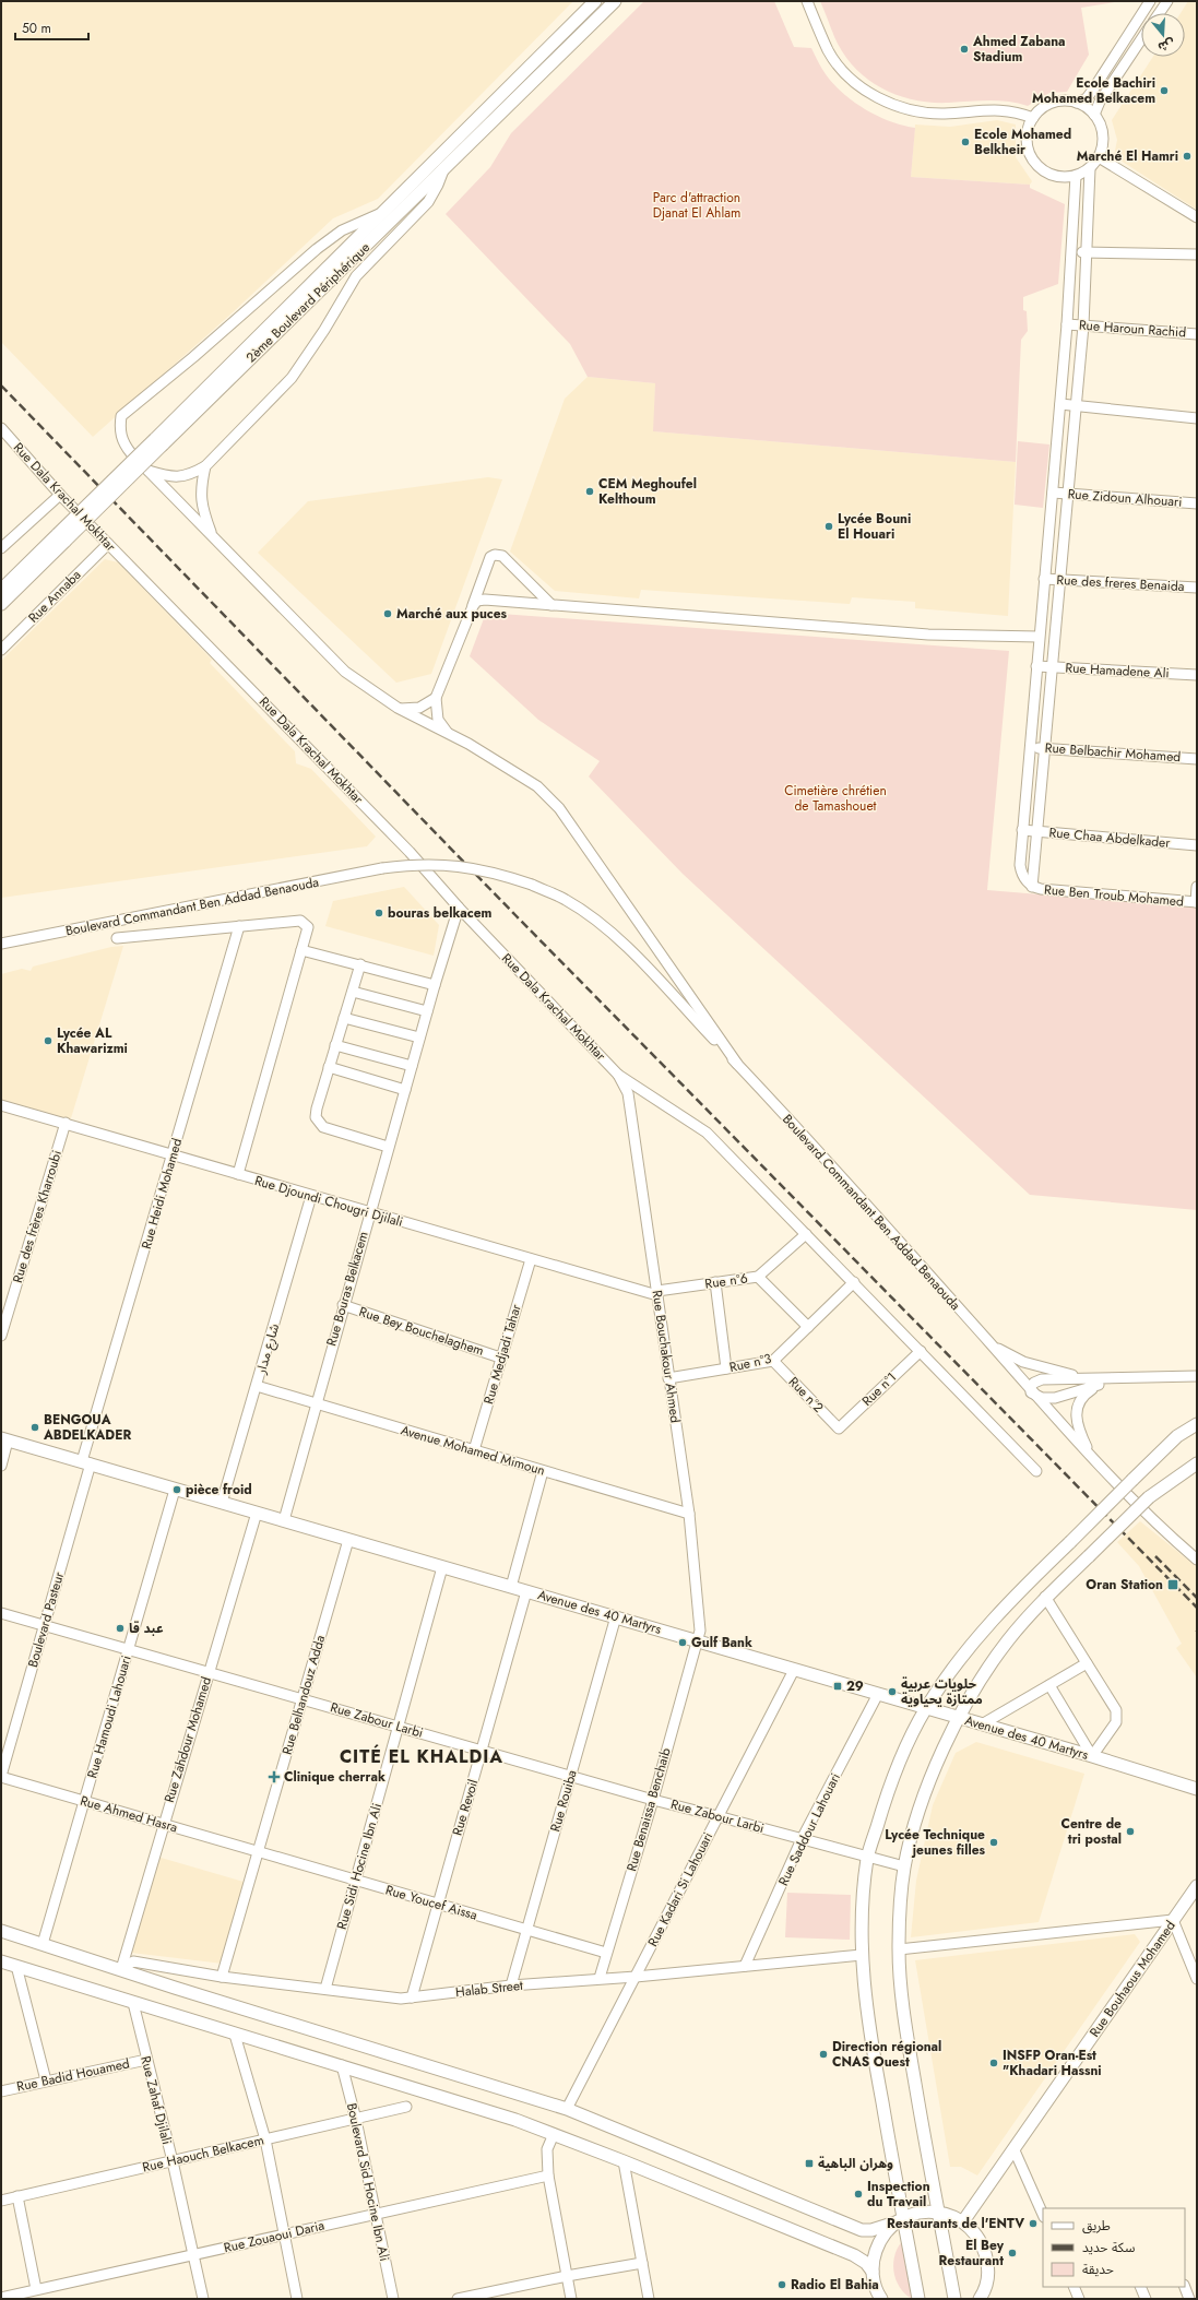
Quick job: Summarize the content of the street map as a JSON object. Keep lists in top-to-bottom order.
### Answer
{
  "streets": {
    "main road": ["2ème Boulevard Périphérique", "Avenue des 40 Martyrs", "Rue Bouhaous Mohamed"],
    "street": [
      "Rue Haroun Rachid",
      "Rue Dala Krachal Mokhtar",
      "Rue Zidoun Alhouari",
      "Rue des freres Benaida",
      "Rue Annaba",
      "Rue Hamadene Ali",
      "Rue Belbachir Mohamed",
      "Rue Chaa Abdelkader",
      "Rue Ben Troub Mohamed",
      "Boulevard Commandant Ben Addad Benaouda",
      "Rue Heidi Mohamed",
      "Rue Djoundi Chougri Djilali",
      "Rue des frères Kharroubi",
      "Rue n°6",
      "Rue Bouras Belkacem",
      "Rue Bey Bouchelaghem",
      "شارع مدار",
      "Rue Medjadi Tahar",
      "Rue Bouchakour Ahmed",
      "Rue n°3",
      "Rue n°1",
      "Rue n°2",
      "Avenue Mohamed Mimoun",
      "Boulevard Pasteur",
      "Rue Belhandouz Adda",
      "Rue Hamoudi Lahouari",
      "Rue Zabour Larbi",
      "Rue Zahdour Mohamed",
      "Rue Rouiba",
      "Rue Revoil",
      "Rue Benaissa Benchaib",
      "Rue Ahmed Hasra",
      "Rue Saddour Lahouari",
      "Rue Sidi Hocine Ibn Ali",
      "Rue Kadari Si Lahouari",
      "Rue Youcef Aissa",
      "Halab Street",
      "Rue Badid Houamed",
      "Rue Zahaf Djilali",
      "Rue Haouch Belkacem",
      "Boulevard Sid Hocine Ibn Ali",
      "Rue Zouaoui Daria"
    ]
  },
  "crossings": [
    ["Rue Dala Krachal Mokhtar", "Rue Annaba"],
    ["Rue Dala Krachal Mokhtar", "Rue Bouras Belkacem"],
    ["Rue Dala Krachal Mokhtar", "Rue Bouchakour Ahmed"],
    ["Rue Heidi Mohamed", "Rue Djoundi Chougri Djilali"],
    ["Rue Heidi Mohamed", "Avenue des 40 Martyrs"],
    ["Rue Heidi Mohamed", "Boulevard Pasteur"],
    ["Rue Djoundi Chougri Djilali", "Rue des frères Kharroubi"],
    ["Rue Djoundi Chougri Djilali", "Rue n°6"],
    ["Rue Djoundi Chougri Djilali", "Rue Bouras Belkacem"],
    ["Rue Djoundi Chougri Djilali", "شارع مدار"],
    ["Rue Djoundi Chougri Djilali", "Rue Medjadi Tahar"],
    ["Rue Djoundi Chougri Djilali", "Rue Bouchakour Ahmed"],
    ["Rue n°6", "Rue Bouchakour Ahmed"],
    ["Rue Bouras Belkacem", "Rue Bey Bouchelaghem"],
    ["Rue Bouras Belkacem", "Avenue Mohamed Mimoun"],
    ["Rue Bouras Belkacem", "Avenue des 40 Martyrs"],
    ["Rue Bey Bouchelaghem", "Rue Medjadi Tahar"],
    ["شارع مدار", "Avenue Mohamed Mimoun"],
    ["شارع مدار", "Avenue des 40 Martyrs"],
    ["Rue Medjadi Tahar", "Avenue Mohamed Mimoun"],
    ["Rue Bouchakour Ahmed", "Rue n°3"],
    ["Rue Bouchakour Ahmed", "Avenue Mohamed Mimoun"],
    ["Rue Bouchakour Ahmed", "Avenue des 40 Martyrs"],
    ["Rue Bouchakour Ahmed", "Rue Benaissa Benchaib"],
    ["Rue n°3", "Rue n°2"],
    ["Rue n°1", "Rue n°2"],
    ["Avenue des 40 Martyrs", "Boulevard Pasteur"],
    ["Avenue des 40 Martyrs", "Rue Belhandouz Adda"],
    ["Avenue des 40 Martyrs", "Rue Hamoudi Lahouari"],
    ["Avenue des 40 Martyrs", "Rue Zahdour Mohamed"],
    ["Avenue des 40 Martyrs", "Rue Rouiba"],
    ["Avenue des 40 Martyrs", "Rue Revoil"],
    ["Avenue des 40 Martyrs", "Rue Benaissa Benchaib"],
    ["Avenue des 40 Martyrs", "Rue Saddour Lahouari"],
    ["Avenue des 40 Martyrs", "Rue Sidi Hocine Ibn Ali"],
    ["Avenue des 40 Martyrs", "Rue Kadari Si Lahouari"],
    ["Boulevard Pasteur", "Rue Zabour Larbi"],
    ["Boulevard Pasteur", "Rue Ahmed Hasra"],
    ["Rue Belhandouz Adda", "Rue Zabour Larbi"],
    ["Rue Belhandouz Adda", "Rue Ahmed Hasra"],
    ["Rue Belhandouz Adda", "Rue Youcef Aissa"],
    ["Rue Belhandouz Adda", "Halab Street"],
    ["Rue Hamoudi Lahouari", "Rue Zabour Larbi"],
    ["Rue Hamoudi Lahouari", "Rue Ahmed Hasra"],
    ["Rue Zabour Larbi", "Rue Zahdour Mohamed"],
    ["Rue Zabour Larbi", "Rue Rouiba"],
    ["Rue Zabour Larbi", "Rue Revoil"],
    ["Rue Zabour Larbi", "Rue Benaissa Benchaib"],
    ["Rue Zabour Larbi", "Rue Saddour Lahouari"],
    ["Rue Zabour Larbi", "Rue Sidi Hocine Ibn Ali"],
    ["Rue Zabour Larbi", "Rue Kadari Si Lahouari"],
    ["Rue Zahdour Mohamed", "Rue Ahmed Hasra"],
    ["Rue Zahdour Mohamed", "Halab Street"],
    ["Rue Rouiba", "Rue Youcef Aissa"],
    ["Rue Rouiba", "Halab Street"],
    ["Rue Revoil", "Rue Youcef Aissa"],
    ["Rue Revoil", "Halab Street"],
    ["Rue Benaissa Benchaib", "Rue Youcef Aissa"],
    ["Rue Benaissa Benchaib", "Halab Street"],
    ["Rue Ahmed Hasra", "Rue Youcef Aissa"],
    ["Rue Saddour Lahouari", "Halab Street"],
    ["Rue Sidi Hocine Ibn Ali", "Rue Youcef Aissa"],
    ["Rue Sidi Hocine Ibn Ali", "Halab Street"],
    ["Rue Kadari Si Lahouari", "Halab Street"],
    ["Rue Badid Houamed", "Rue Zahaf Djilali"],
    ["Rue Zahaf Djilali", "Rue Haouch Belkacem"],
    ["Rue Zahaf Djilali", "Rue Zouaoui Daria"],
    ["Rue Haouch Belkacem", "Boulevard Sid Hocine Ibn Ali"],
    ["Boulevard Sid Hocine Ibn Ali", "Rue Zouaoui Daria"]
  ],
  "districts": ["CITÉ EL KHALDIA"],
  "parks": ["Parc d'attraction Djanat El Ahlam", "Cimetière chrétien de Tamashouet"],
  "places": {
    "other": [
      "Ahmed Zabana Stadium",
      "Ecole Bachiri Mohamed Belkacem",
      "Ecole Mohamed Belkheir",
      "Marché El Hamri",
      "CEM Meghoufel Kelthoum",
      "Lycée Bouni El Houari",
      "Marché aux puces",
      "bouras belkacem",
      "Lycée AL Khawarizmi",
      "BENGOUA ABDELKADER",
      "pièce froid",
      "عبد قا",
      "Gulf Bank",
      "حلويات عربية ممتازة يحياوية",
      "Centre de tri postal",
      "Lycée Technique jeunes filles",
      "Direction régional CNAS Ouest",
      "INSFP Oran-Est \"Khadari Hassni",
      "Inspection du Travail",
      "Restaurants de l'ENTV",
      "El Bey Restaurant",
      "Radio El Bahia"
    ],
    "transit": ["Oran Station", "29", "وهران الباهية"],
    "health": ["Clinique cherrak"]
  },
  "legend": ["طريق", "سكة حديد", "حديقة"],
  "scale_bar": "50 m",
  "north": "bottom"
}
